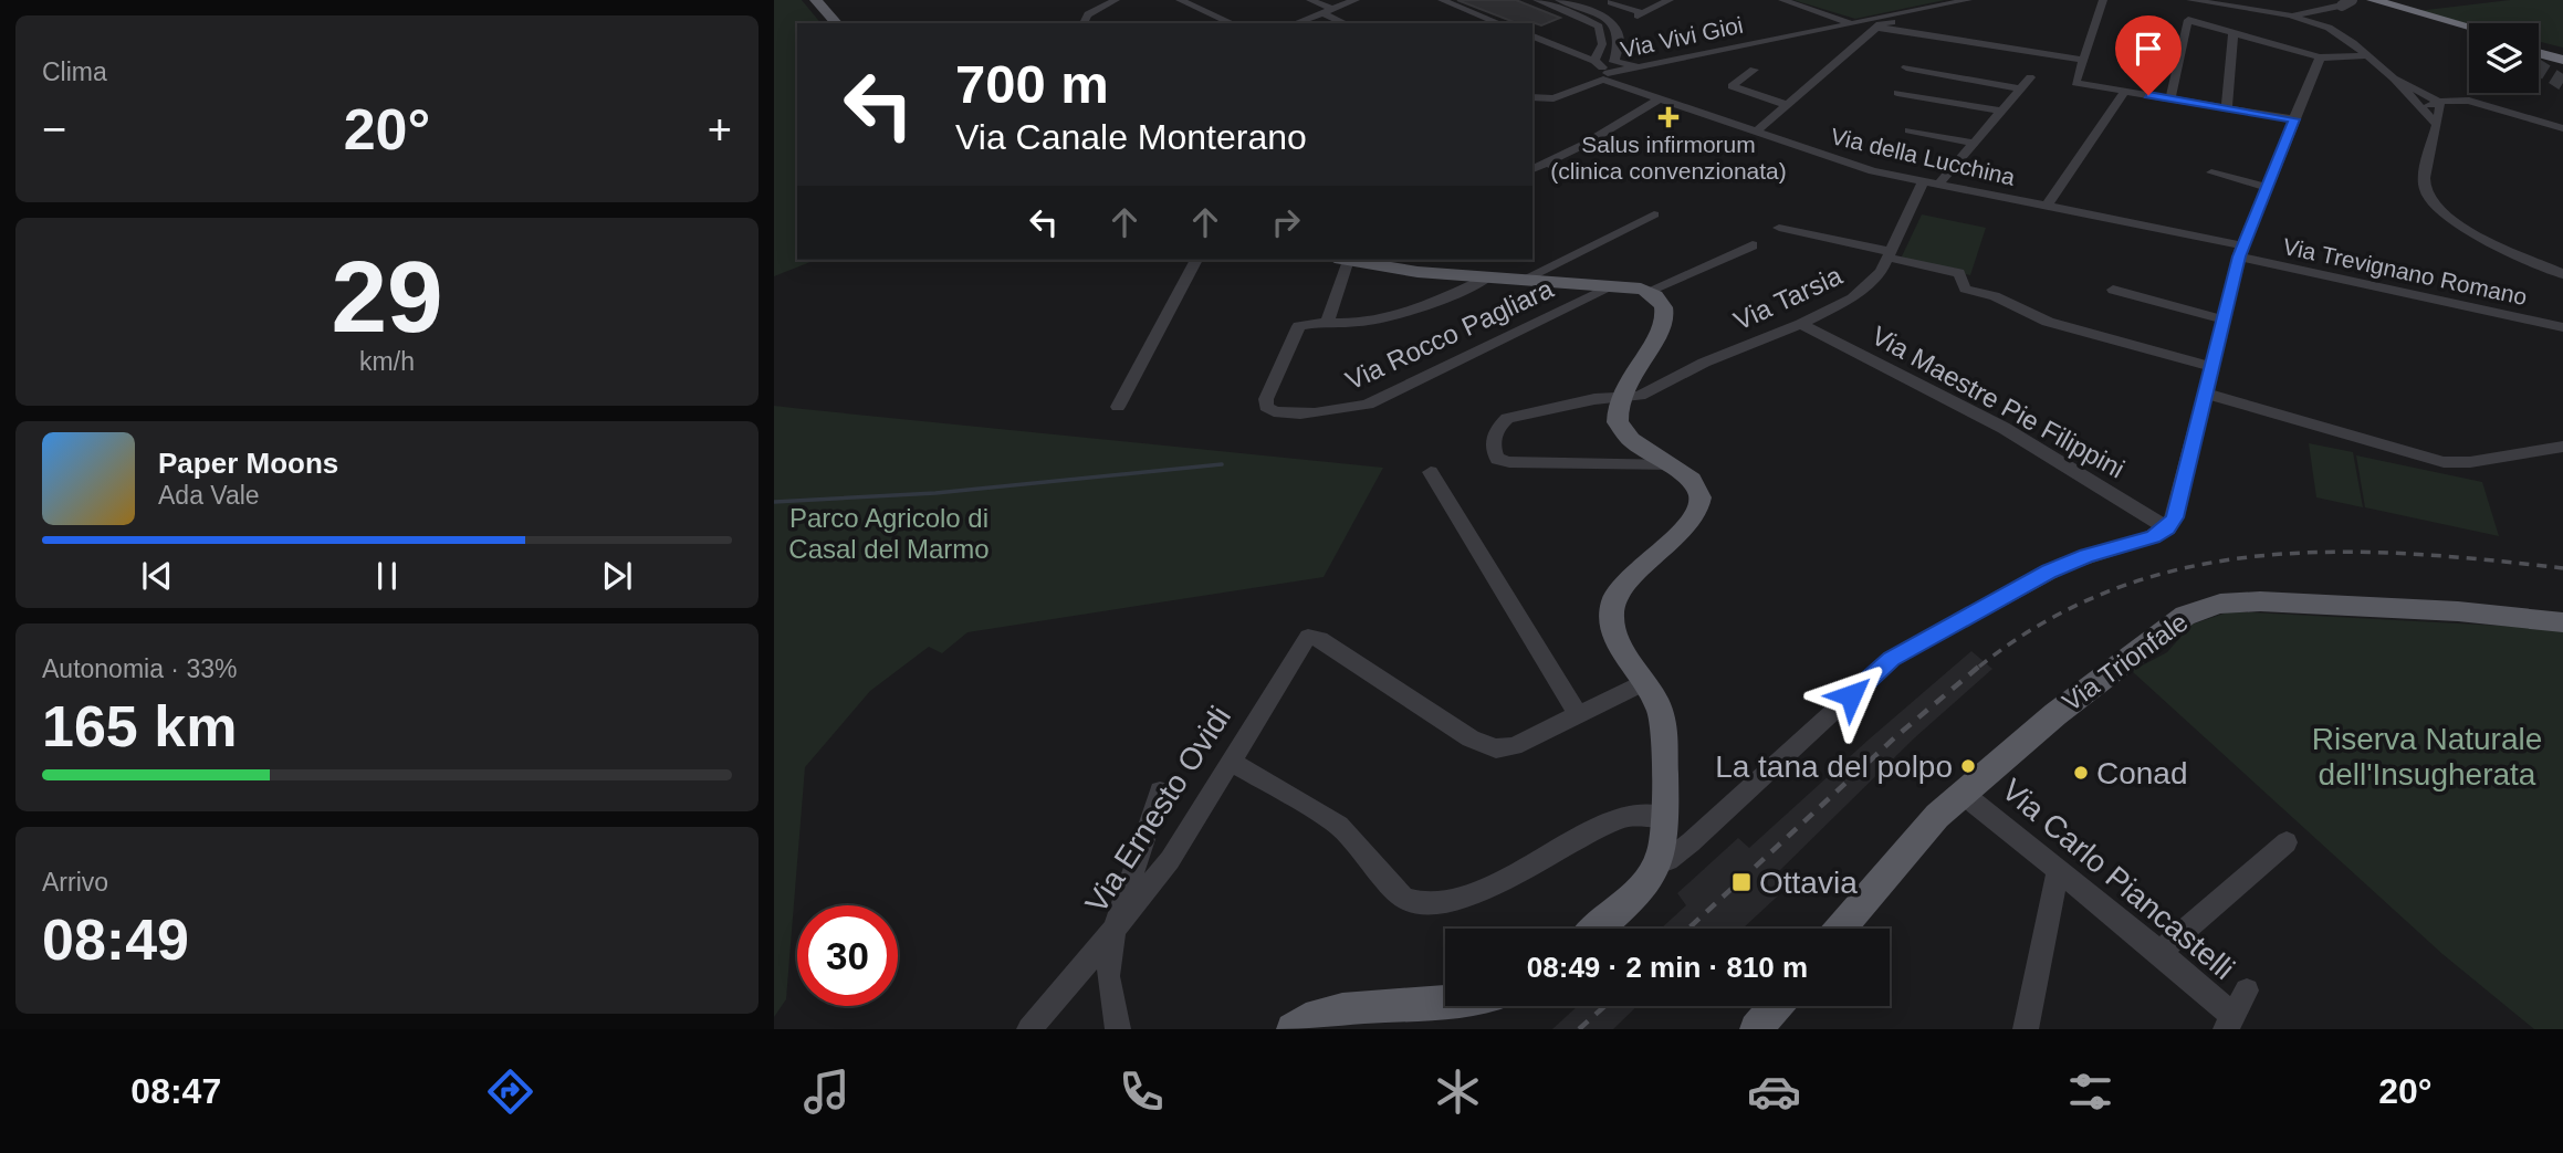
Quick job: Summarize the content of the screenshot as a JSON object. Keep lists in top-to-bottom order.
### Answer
{
  "streets": {
    "main road": ["Via Trionfale"],
    "street": [
      "Via Vivi Gioi",
      "Via della Lucchina",
      "Via Trevignano Romano",
      "Via Tarsia",
      "Via Rocco Pagliara",
      "Via Maestre Pie Filippini",
      "Via Ernesto Ovidi",
      "Via Carlo Piancastelli"
    ]
  },
  "crossings": [
    ["Via Vivi Gioi", "Via della Lucchina"],
    ["Via della Lucchina", "Via Trevignano Romano"],
    ["Via della Lucchina", "Via Tarsia"],
    ["Via Tarsia", "Via Maestre Pie Filippini"],
    ["Via Trionfale", "Via Carlo Piancastelli"]
  ],
  "parks": ["Parco Agricolo di Casal del Marmo", "Riserva Naturale dell'Insugherata"],
  "places": {
    "health": ["Salus infirmorum (clinica convenzionata)"],
    "other": ["La tana del polpo", "Conad"],
    "transit": ["Ottavia"]
  },
  "page": {
    "tile": [
      "Clima",
      ["29", "km/h"],
      ["Autonomia · 33%", "165 km"],
      ["Arrivo", "08:49"]
    ],
    "turn": ["700 m", "Via Canale Monterano"],
    "heat": ["−", "20°", "+"],
    "song": ["Paper Moons", "Ada Vale"],
    "limit": "30",
    "trip": "08:49 · 2 min · 810 m",
    "tabs": ["08:47", "20°"]
  }
}
